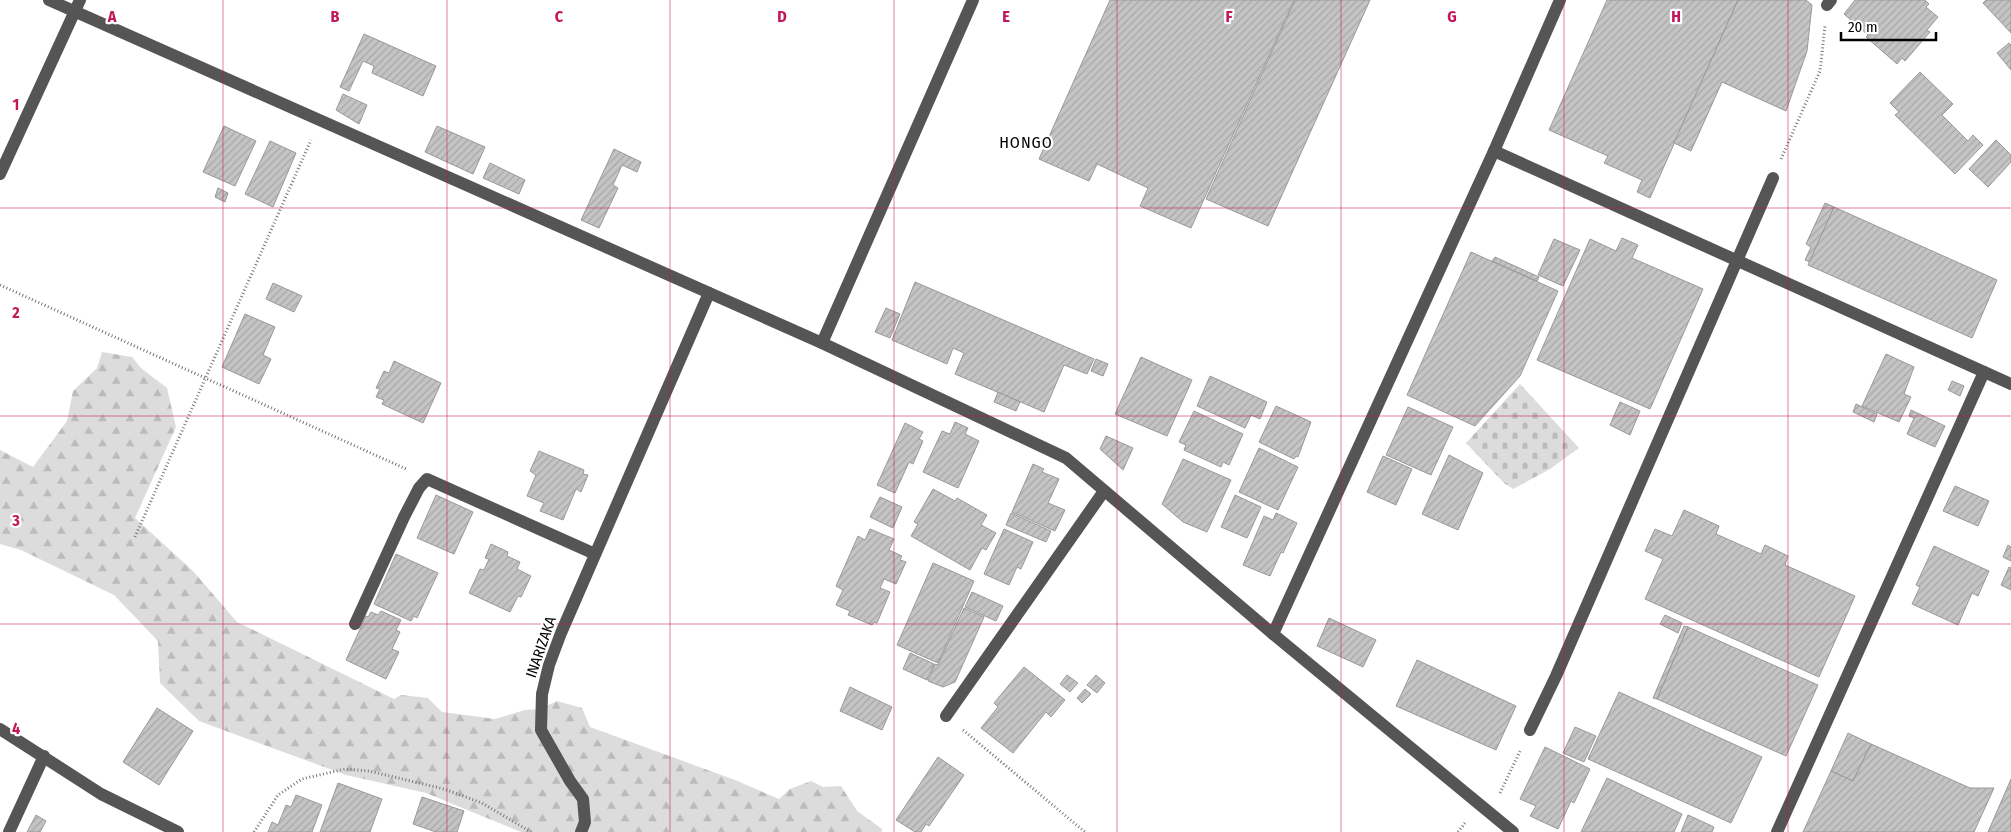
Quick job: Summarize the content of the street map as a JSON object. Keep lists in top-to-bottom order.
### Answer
{
  "streets": {
    "street": ["INARIZAKA"]
  },
  "districts": ["HONGO"],
  "scale_bar": "20 m",
  "grid": {
    "columns": [
      "A",
      "B",
      "C",
      "D",
      "E",
      "F",
      "G",
      "H"
    ],
    "rows": [
      "1",
      "2",
      "3",
      "4"
    ]
  }
}
